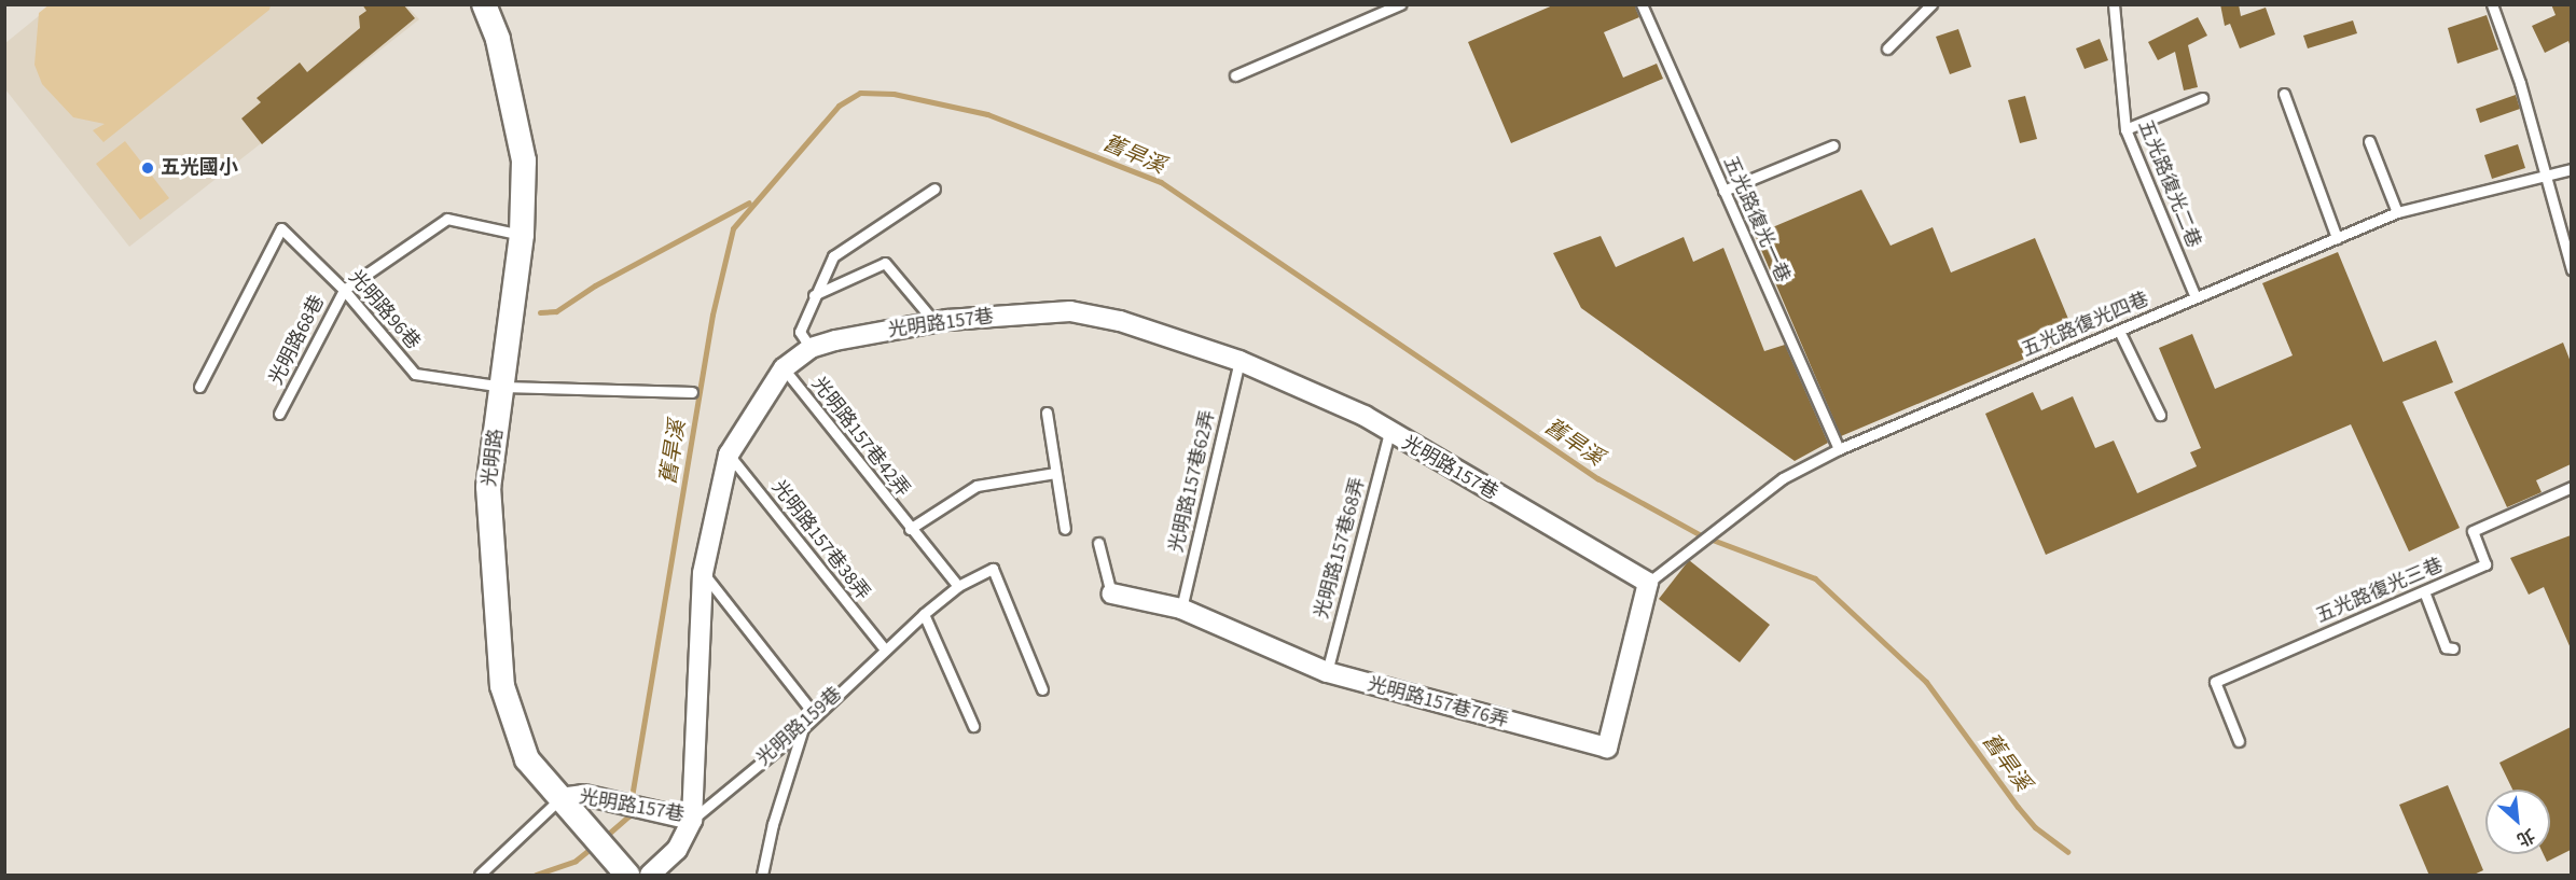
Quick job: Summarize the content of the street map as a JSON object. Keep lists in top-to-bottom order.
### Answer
{
  "streets": {
    "street": [
      "光明路157巷",
      "光明路",
      "光明路157巷76弄",
      "光明路159巷"
    ],
    "lane": [
      "五光路復光二巷",
      "五光路復光一巷",
      "光明路96巷",
      "五光路復光四巷",
      "光明路68巷",
      "光明路157巷42弄",
      "光明路157巷62弄",
      "光明路157巷38弄",
      "光明路157巷68弄",
      "五光路復光三巷"
    ]
  },
  "crossings": [
    ["五光路復光二巷", "五光路復光四巷"],
    ["五光路復光一巷", "五光路復光四巷"],
    ["光明路96巷", "光明路68巷"],
    ["光明路96巷", "光明路"],
    ["光明路157巷", "五光路復光四巷"],
    ["光明路157巷", "光明路157巷42弄"],
    ["光明路157巷", "光明路"],
    ["光明路157巷", "光明路157巷62弄"],
    ["光明路157巷", "光明路157巷38弄"],
    ["光明路157巷", "光明路157巷68弄"],
    ["光明路157巷", "光明路157巷76弄"],
    ["光明路157巷", "光明路159巷"],
    ["五光路復光四巷", "光明路157巷76弄"],
    ["光明路68巷", "光明路"],
    ["光明路157巷42弄", "光明路159巷"],
    ["光明路157巷62弄", "光明路157巷76弄"],
    ["光明路157巷38弄", "光明路159巷"],
    ["光明路157巷68弄", "光明路157巷76弄"]
  ],
  "water": ["舊旱溪"],
  "places": ["五光國小"],
  "north": "bottom right"
}
